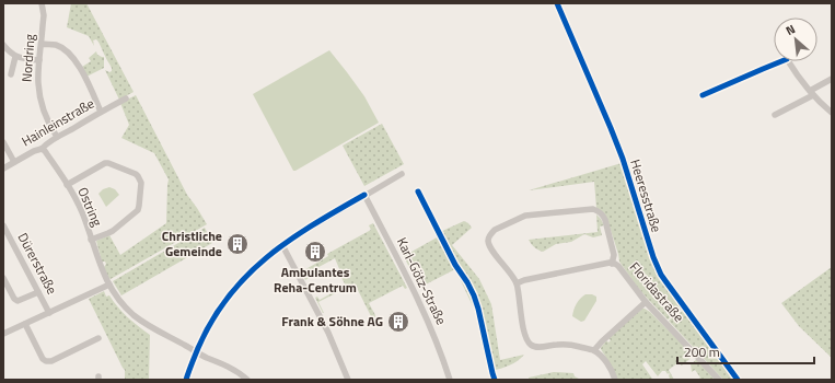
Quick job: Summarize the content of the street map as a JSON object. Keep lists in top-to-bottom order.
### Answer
{
  "streets": {
    "street": [
      "Nordring",
      "Hainleinstraße",
      "Heeresstraße",
      "Ostring",
      "Dürerstraße",
      "Karl-Götz-Straße",
      "Floridastraße"
    ]
  },
  "crossings": [
    ["Nordring", "Hainleinstraße"],
    ["Hainleinstraße", "Ostring"]
  ],
  "places": {
    "building": ["Christliche Gemeinde", "Ambulantes Reha-Centrum", "Frank & Söhne AG"]
  },
  "scale_bar": "200 m",
  "north": "top left"
}
